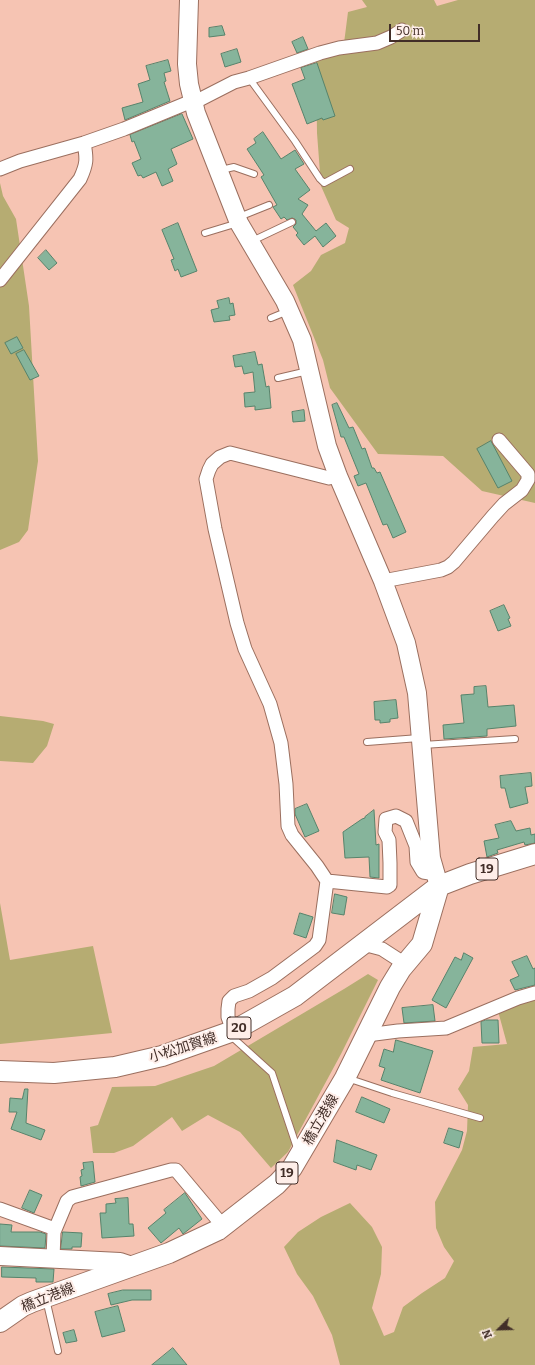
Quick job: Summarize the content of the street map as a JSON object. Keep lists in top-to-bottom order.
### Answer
{
  "streets": {
    "main road": [
      "19",
      "20",
      "小松加賀線",
      "橋立港線"
    ]
  },
  "crossings": [
    ["19", "小松加賀線"],
    ["19", "橋立港線"],
    ["小松加賀線", "橋立港線"]
  ],
  "scale_bar": "50 m",
  "north": "bottom left"
}
